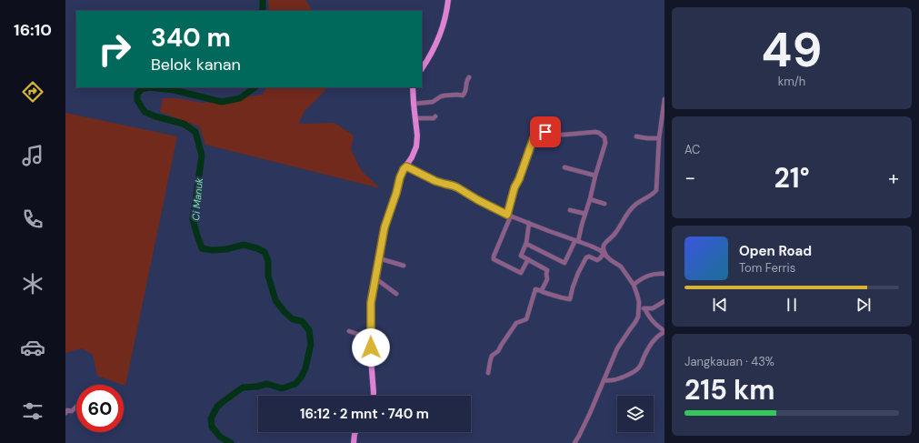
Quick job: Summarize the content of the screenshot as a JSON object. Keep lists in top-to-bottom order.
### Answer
{
  "water": ["Ci Manuk"],
  "page": {
    "tabs": "16:10",
    "tile": [
      ["49", "km/h"],
      "AC",
      ["Jangkauan · 43%", "215 km"]
    ],
    "turn": ["340 m", "Belok kanan"],
    "heat": ["−", "21°", "+"],
    "song": ["Open Road", "Tom Ferris"],
    "limit": "60",
    "trip": "16:12 · 2 mnt · 740 m"
  }
}
